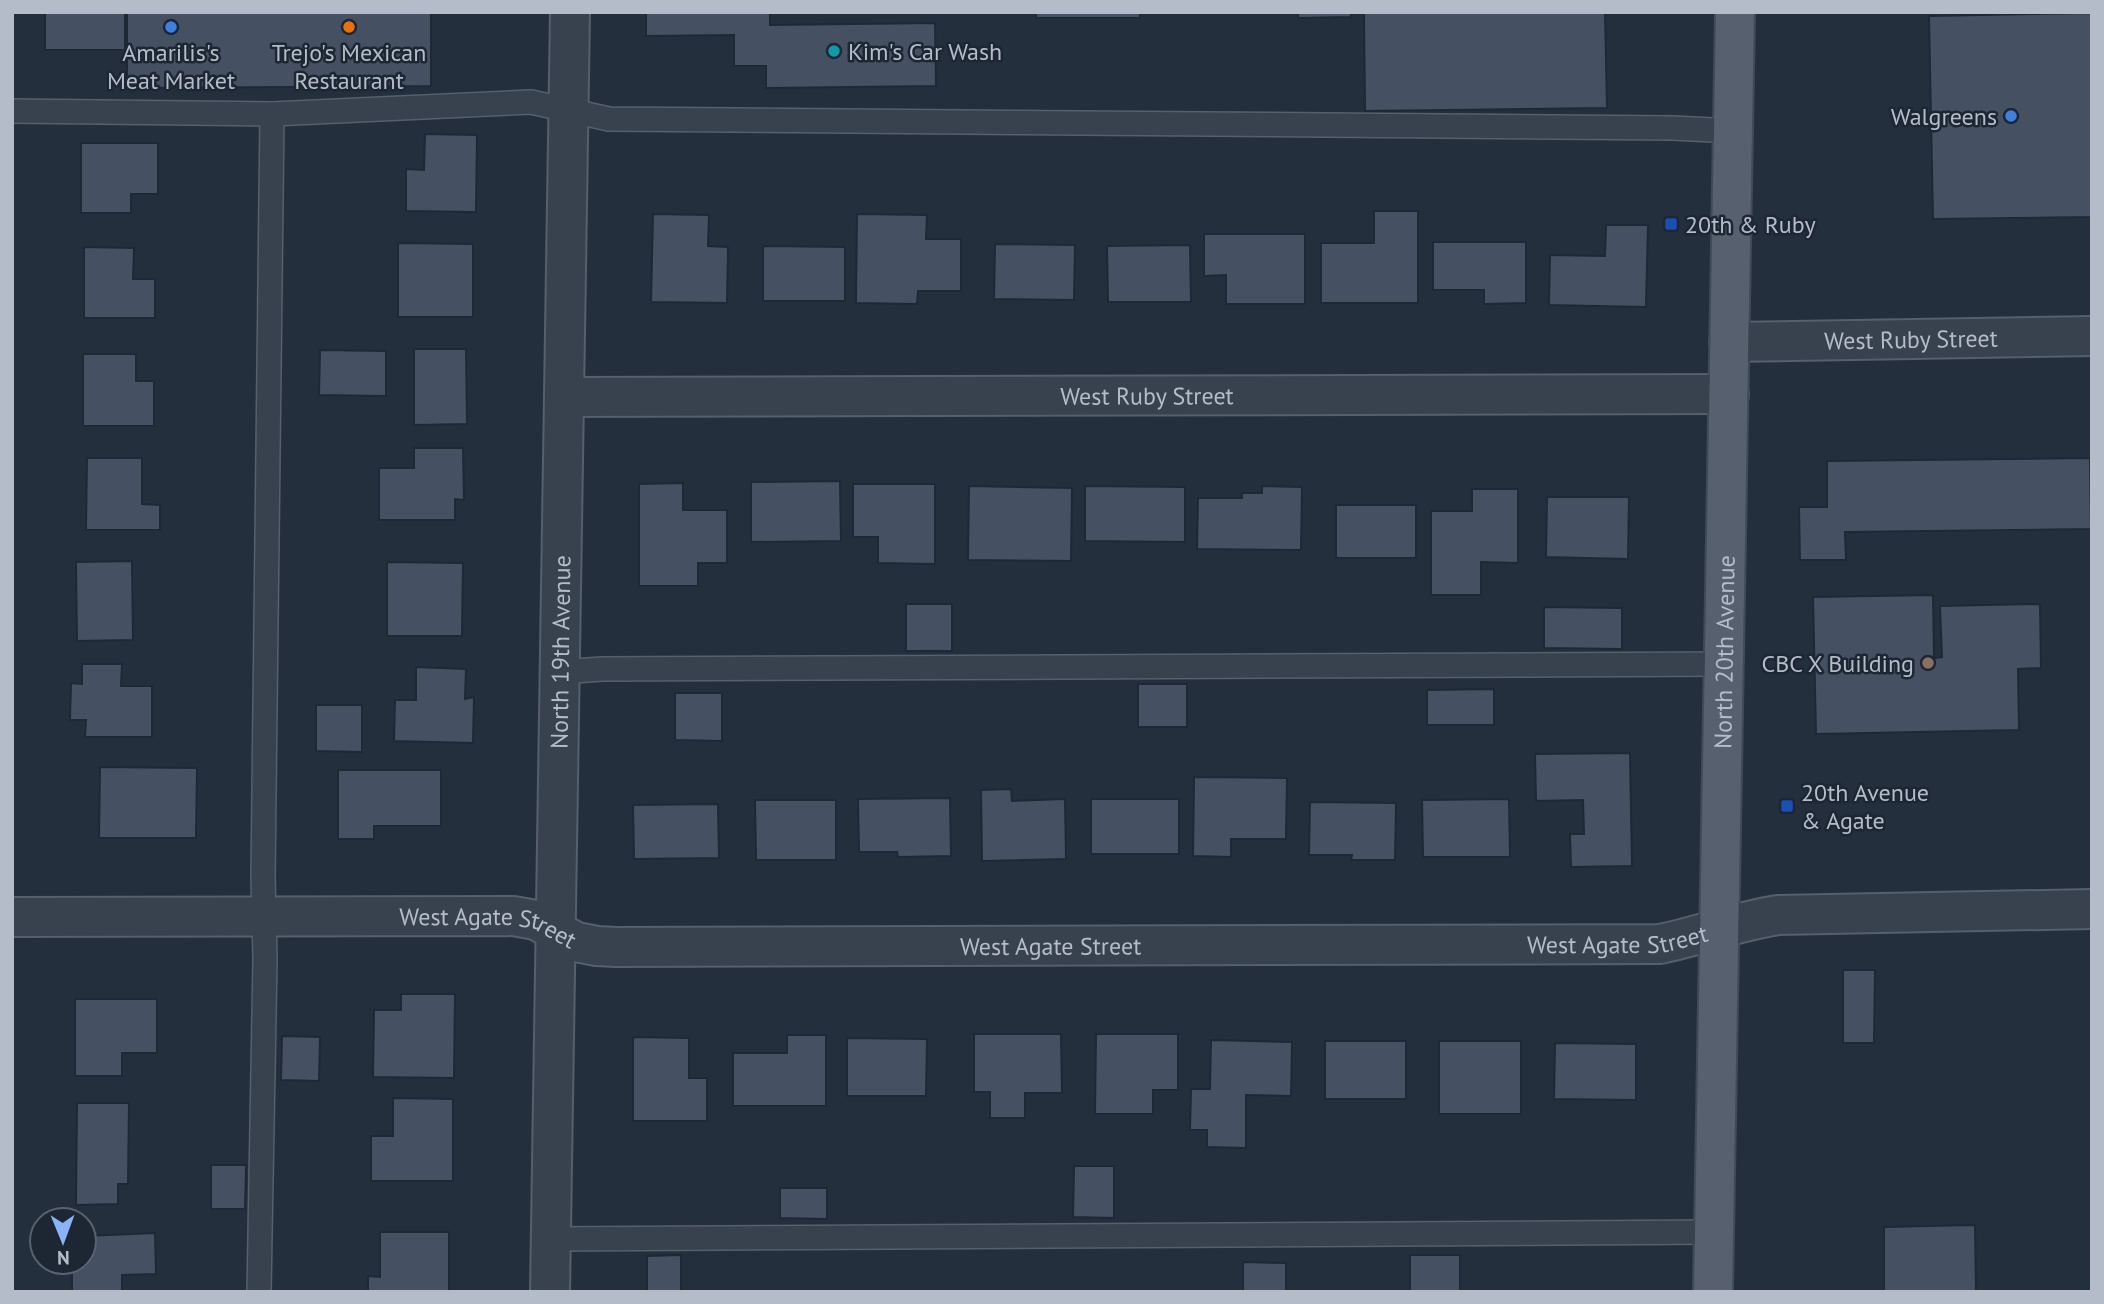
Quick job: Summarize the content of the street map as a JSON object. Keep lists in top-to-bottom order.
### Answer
{
  "streets": {
    "main road": ["North 20th Avenue"],
    "street": ["West Ruby Street", "North 19th Avenue", "West Agate Street"]
  },
  "crossings": [
    ["West Ruby Street", "North 19th Avenue"],
    ["West Ruby Street", "North 20th Avenue"],
    ["North 19th Avenue", "West Agate Street"],
    ["North 20th Avenue", "West Agate Street"]
  ],
  "places": {
    "other": [
      "Amarilis's Meat Market",
      "Trejo's Mexican Restaurant",
      "Kim's Car Wash",
      "Walgreens",
      "CBC X Building"
    ],
    "transit": ["20th & Ruby", "20th Avenue & Agate"]
  },
  "north": "bottom"
}
